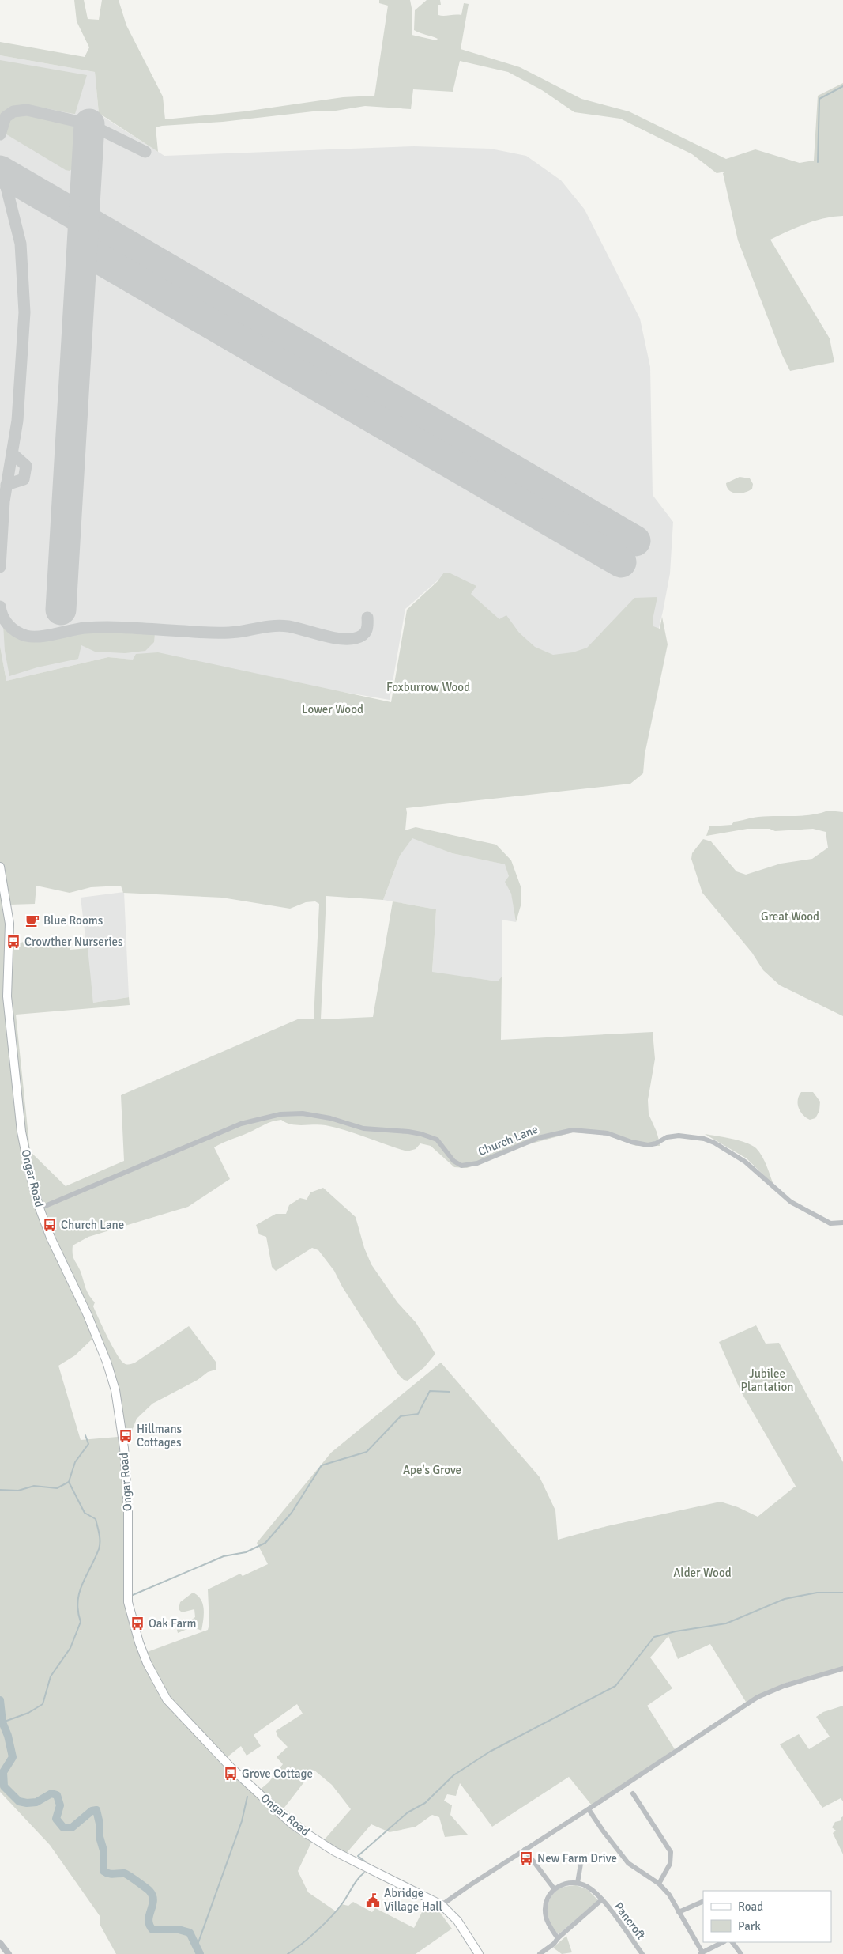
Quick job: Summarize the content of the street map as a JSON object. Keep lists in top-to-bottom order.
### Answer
{
  "streets": {
    "main road": ["Ongar Road"],
    "street": ["Church Lane", "Pancroft"]
  },
  "crossings": [
    ["Church Lane", "Ongar Road"]
  ],
  "parks": [
    "Foxburrow Wood",
    "Lower Wood",
    "Great Wood",
    "Jubilee Plantation",
    "Ape's Grove",
    "Alder Wood"
  ],
  "places": {
    "cafe": ["Blue Rooms"],
    "bus stop": [
      "Crowther Nurseries",
      "Church Lane",
      "Hillmans Cottages",
      "Oak Farm",
      "Grove Cottage",
      "New Farm Drive"
    ],
    "public building": ["Abridge Village Hall"]
  },
  "legend": ["Road", "Park"]
}
